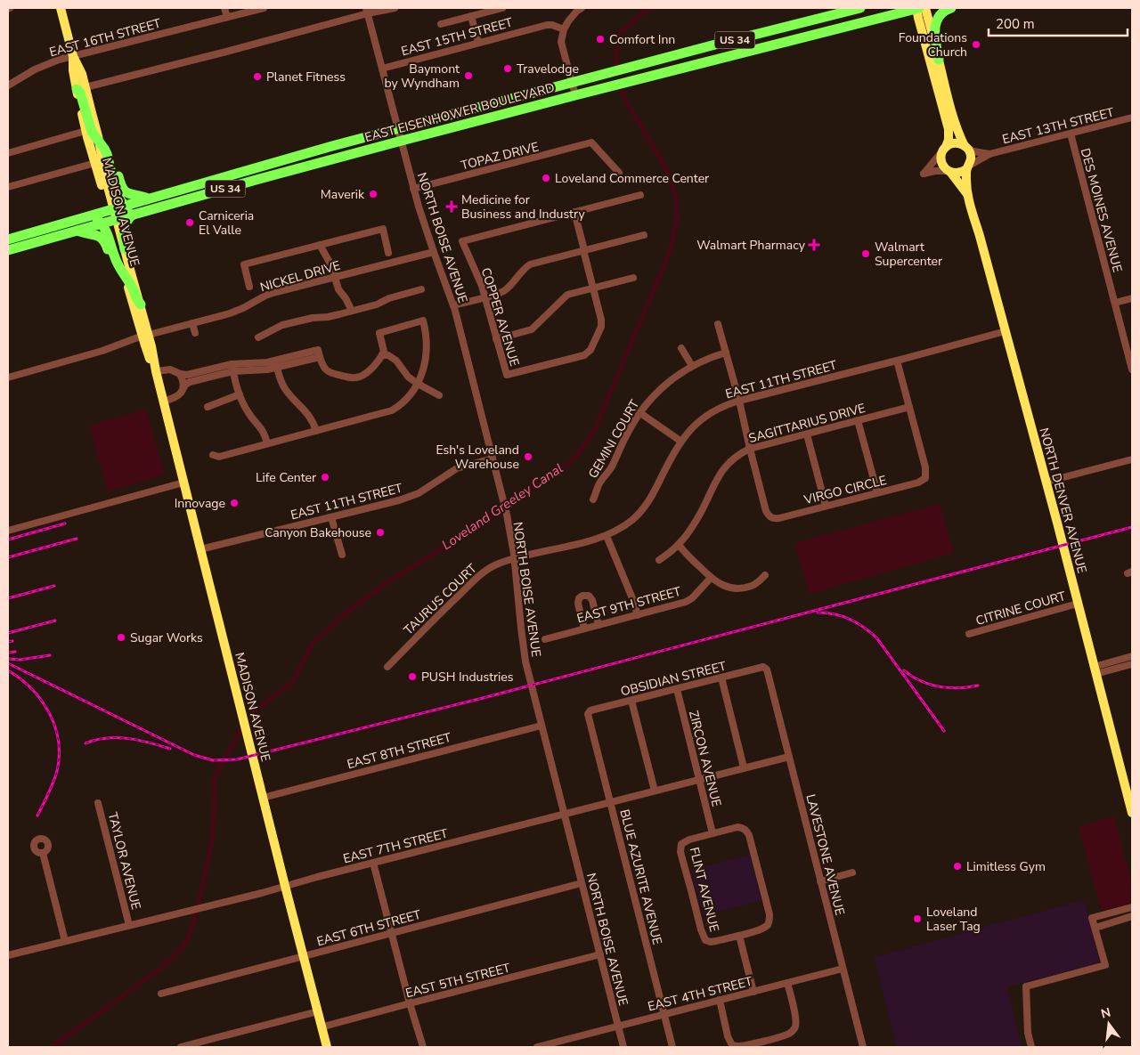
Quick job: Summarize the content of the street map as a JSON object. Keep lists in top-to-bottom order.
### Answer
{
  "streets": {
    "highway": ["US 34", "EAST EISENHOWER BOULEVARD"],
    "main road": ["MADISON AVENUE", "NORTH DENVER AVENUE"],
    "street": [
      "EAST 15TH STREET",
      "EAST 16TH STREET",
      "EAST 13TH STREET",
      "TOPAZ DRIVE",
      "DES MOINES AVENUE",
      "NORTH BOISE AVENUE",
      "NICKEL DRIVE",
      "COPPER AVENUE",
      "EAST 11TH STREET",
      "SAGITTARIUS DRIVE",
      "GEMINI COURT",
      "VIRGO CIRCLE",
      "TAURUS COURT",
      "EAST 9TH STREET",
      "CITRINE COURT",
      "OBSIDIAN STREET",
      "EAST 8TH STREET",
      "ZIRCON AVENUE",
      "EAST 7TH STREET",
      "LAVESTONE AVENUE",
      "TAYLOR AVENUE",
      "BLUE AZURITE AVENUE",
      "FLINT AVENUE",
      "EAST 6TH STREET",
      "EAST 5TH STREET",
      "EAST 4TH STREET"
    ]
  },
  "crossings": [
    ["EAST 15TH STREET", "NORTH BOISE AVENUE"],
    ["EAST 16TH STREET", "MADISON AVENUE"],
    ["EAST EISENHOWER BOULEVARD", "MADISON AVENUE"],
    ["EAST EISENHOWER BOULEVARD", "NORTH BOISE AVENUE"],
    ["EAST 13TH STREET", "DES MOINES AVENUE"],
    ["EAST 13TH STREET", "NORTH DENVER AVENUE"],
    ["TOPAZ DRIVE", "NORTH BOISE AVENUE"],
    ["MADISON AVENUE", "NICKEL DRIVE"],
    ["MADISON AVENUE", "EAST 11TH STREET"],
    ["MADISON AVENUE", "EAST 8TH STREET"],
    ["MADISON AVENUE", "EAST 7TH STREET"],
    ["MADISON AVENUE", "EAST 6TH STREET"],
    ["MADISON AVENUE", "EAST 5TH STREET"],
    ["NORTH BOISE AVENUE", "NICKEL DRIVE"],
    ["NORTH BOISE AVENUE", "EAST 11TH STREET"],
    ["NORTH BOISE AVENUE", "TAURUS COURT"],
    ["NORTH BOISE AVENUE", "EAST 8TH STREET"],
    ["NORTH BOISE AVENUE", "EAST 7TH STREET"],
    ["NORTH BOISE AVENUE", "EAST 6TH STREET"],
    ["NORTH BOISE AVENUE", "EAST 5TH STREET"],
    ["NORTH BOISE AVENUE", "EAST 4TH STREET"],
    ["EAST 11TH STREET", "VIRGO CIRCLE"],
    ["EAST 11TH STREET", "NORTH DENVER AVENUE"],
    ["EAST 11TH STREET", "TAURUS COURT"],
    ["SAGITTARIUS DRIVE", "VIRGO CIRCLE"],
    ["GEMINI COURT", "VIRGO CIRCLE"],
    ["NORTH DENVER AVENUE", "CITRINE COURT"],
    ["OBSIDIAN STREET", "ZIRCON AVENUE"],
    ["OBSIDIAN STREET", "LAVESTONE AVENUE"],
    ["OBSIDIAN STREET", "BLUE AZURITE AVENUE"],
    ["ZIRCON AVENUE", "EAST 7TH STREET"],
    ["ZIRCON AVENUE", "FLINT AVENUE"],
    ["EAST 7TH STREET", "LAVESTONE AVENUE"],
    ["EAST 7TH STREET", "TAYLOR AVENUE"],
    ["EAST 7TH STREET", "BLUE AZURITE AVENUE"],
    ["LAVESTONE AVENUE", "EAST 4TH STREET"],
    ["BLUE AZURITE AVENUE", "EAST 4TH STREET"]
  ],
  "water": ["Loveland Greeley Canal"],
  "places": {
    "other": [
      "Comfort Inn",
      "Foundations Church",
      "Travelodge",
      "Baymont by Wyndham",
      "Planet Fitness",
      "Loveland Commerce Center",
      "Maverik",
      "Carniceria El Valle",
      "Walmart Supercenter",
      "Esh's Loveland Warehouse",
      "Life Center",
      "Innovage",
      "Canyon Bakehouse",
      "Sugar Works",
      "PUSH Industries",
      "Limitless Gym",
      "Loveland Laser Tag"
    ],
    "health": ["Medicine for Business and Industry", "Walmart Pharmacy"]
  },
  "scale_bar": "200 m",
  "north": "top"
}
